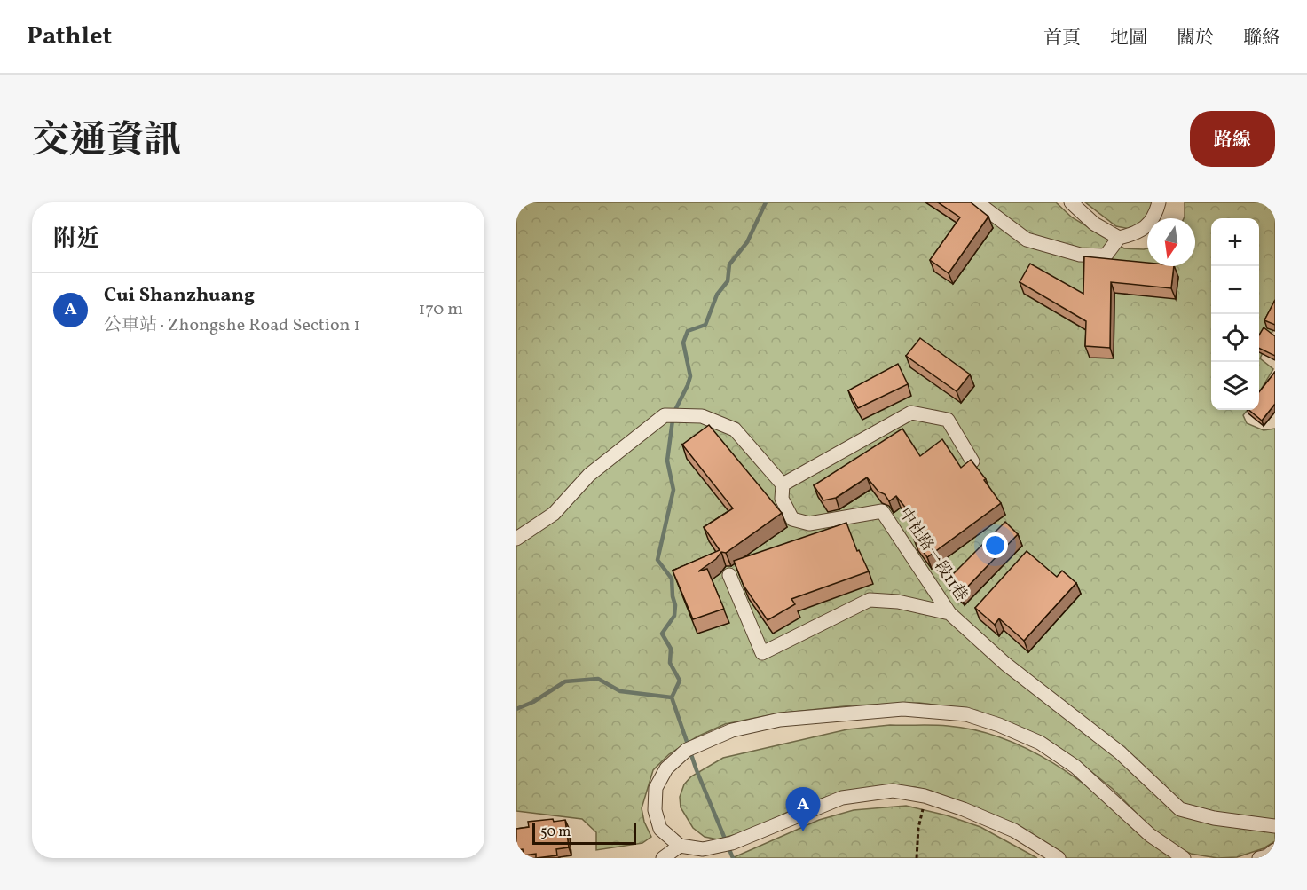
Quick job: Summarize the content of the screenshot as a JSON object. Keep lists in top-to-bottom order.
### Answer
{
  "streets": {
    "street": ["中社路一段11巷"]
  },
  "scale_bar": "50 m",
  "north": "bottom",
  "page": {
    "header": "Pathlet",
    "nav": [
      "首頁",
      "地圖",
      "關於",
      "聯絡"
    ],
    "title": "交通資訊",
    "buttons": "路線",
    "heading": "附近",
    "map_buttons": ["+", "−"],
    "list": [
      {
        "mark": "A",
        "name": "Cui Shanzhuang",
        "note": "公車站 · Zhongshe Road Section 1",
        "value": "170 m"
      }
    ],
    "pins": "A",
    "scale": "50 m"
  }
}
